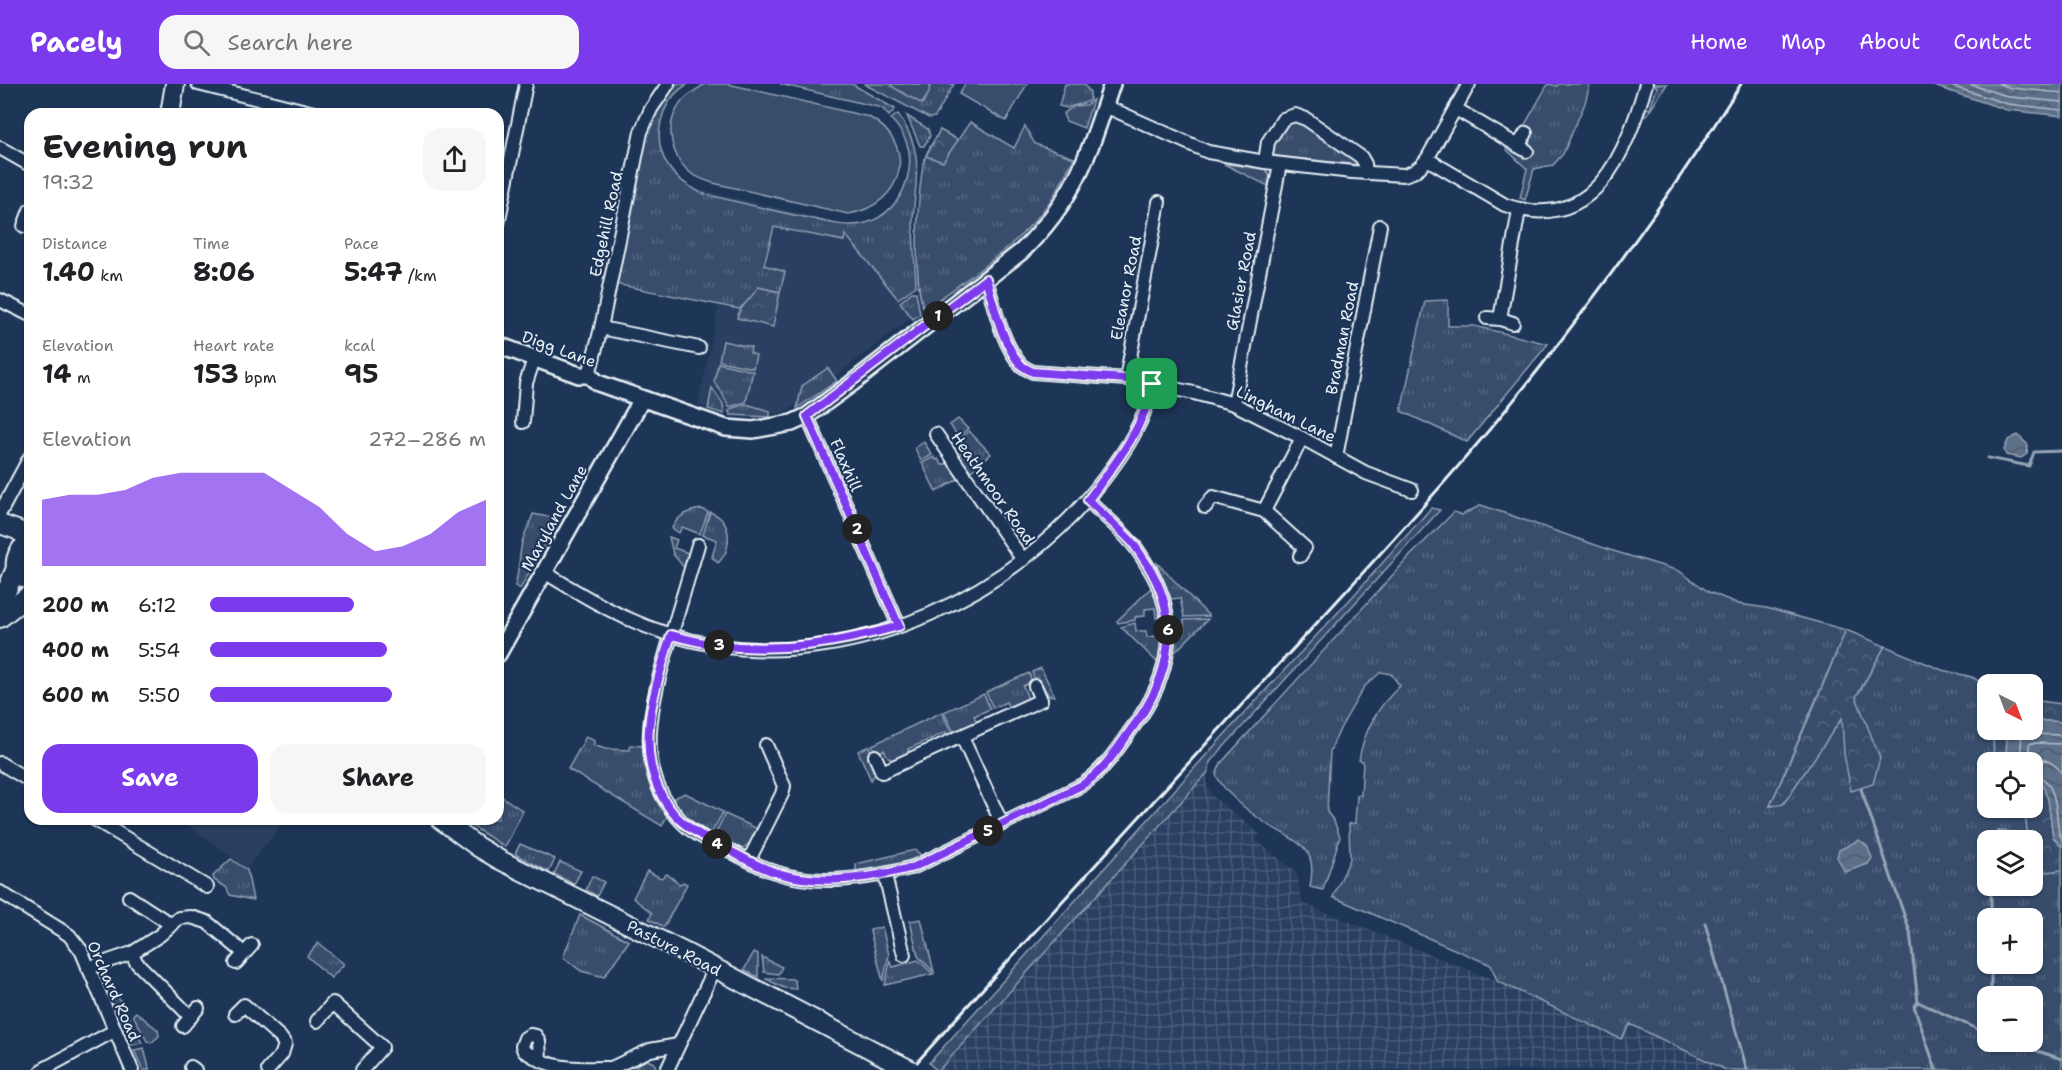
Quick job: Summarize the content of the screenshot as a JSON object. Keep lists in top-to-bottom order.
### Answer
{
  "streets": {
    "main road": ["Pasture Road"],
    "street": [
      "Edgehill Road",
      "Glasier Road",
      "Eleanor Road",
      "Bradman Road",
      "Digg Lane",
      "Lingham Lane",
      "Flaxhill",
      "Heathmoor Road",
      "Maryland Lane",
      "Orchard Road"
    ]
  },
  "crossings": [
    ["Edgehill Road", "Digg Lane"],
    ["Glasier Road", "Lingham Lane"],
    ["Eleanor Road", "Lingham Lane"],
    ["Bradman Road", "Lingham Lane"],
    ["Digg Lane", "Lingham Lane"],
    ["Digg Lane", "Flaxhill"],
    ["Digg Lane", "Maryland Lane"]
  ],
  "north": "bottom right",
  "page": {
    "header": "Pacely",
    "search": "Search here",
    "nav": [
      "Home",
      "Map",
      "About",
      "Contact"
    ],
    "heading": ["Evening run", "19:32"],
    "stats": [
      ["Distance", "1.40 km"],
      ["Time", "8:06"],
      ["Pace", "5:47 /km"],
      ["Elevation", "14 m"],
      ["Heart rate", "153 bpm"],
      ["kcal", "95"]
    ],
    "pins": [
      "1",
      "2",
      "6",
      "3",
      "5",
      "4"
    ],
    "chart": ["Elevation", "272–286 m"],
    "list": [
      {
        "name": "200 m",
        "note": "6:12"
      },
      {
        "name": "400 m",
        "note": "5:54"
      },
      {
        "name": "600 m",
        "note": "5:50"
      }
    ],
    "map_buttons": ["+", "−"],
    "buttons": ["Save", "Share"]
  }
}
